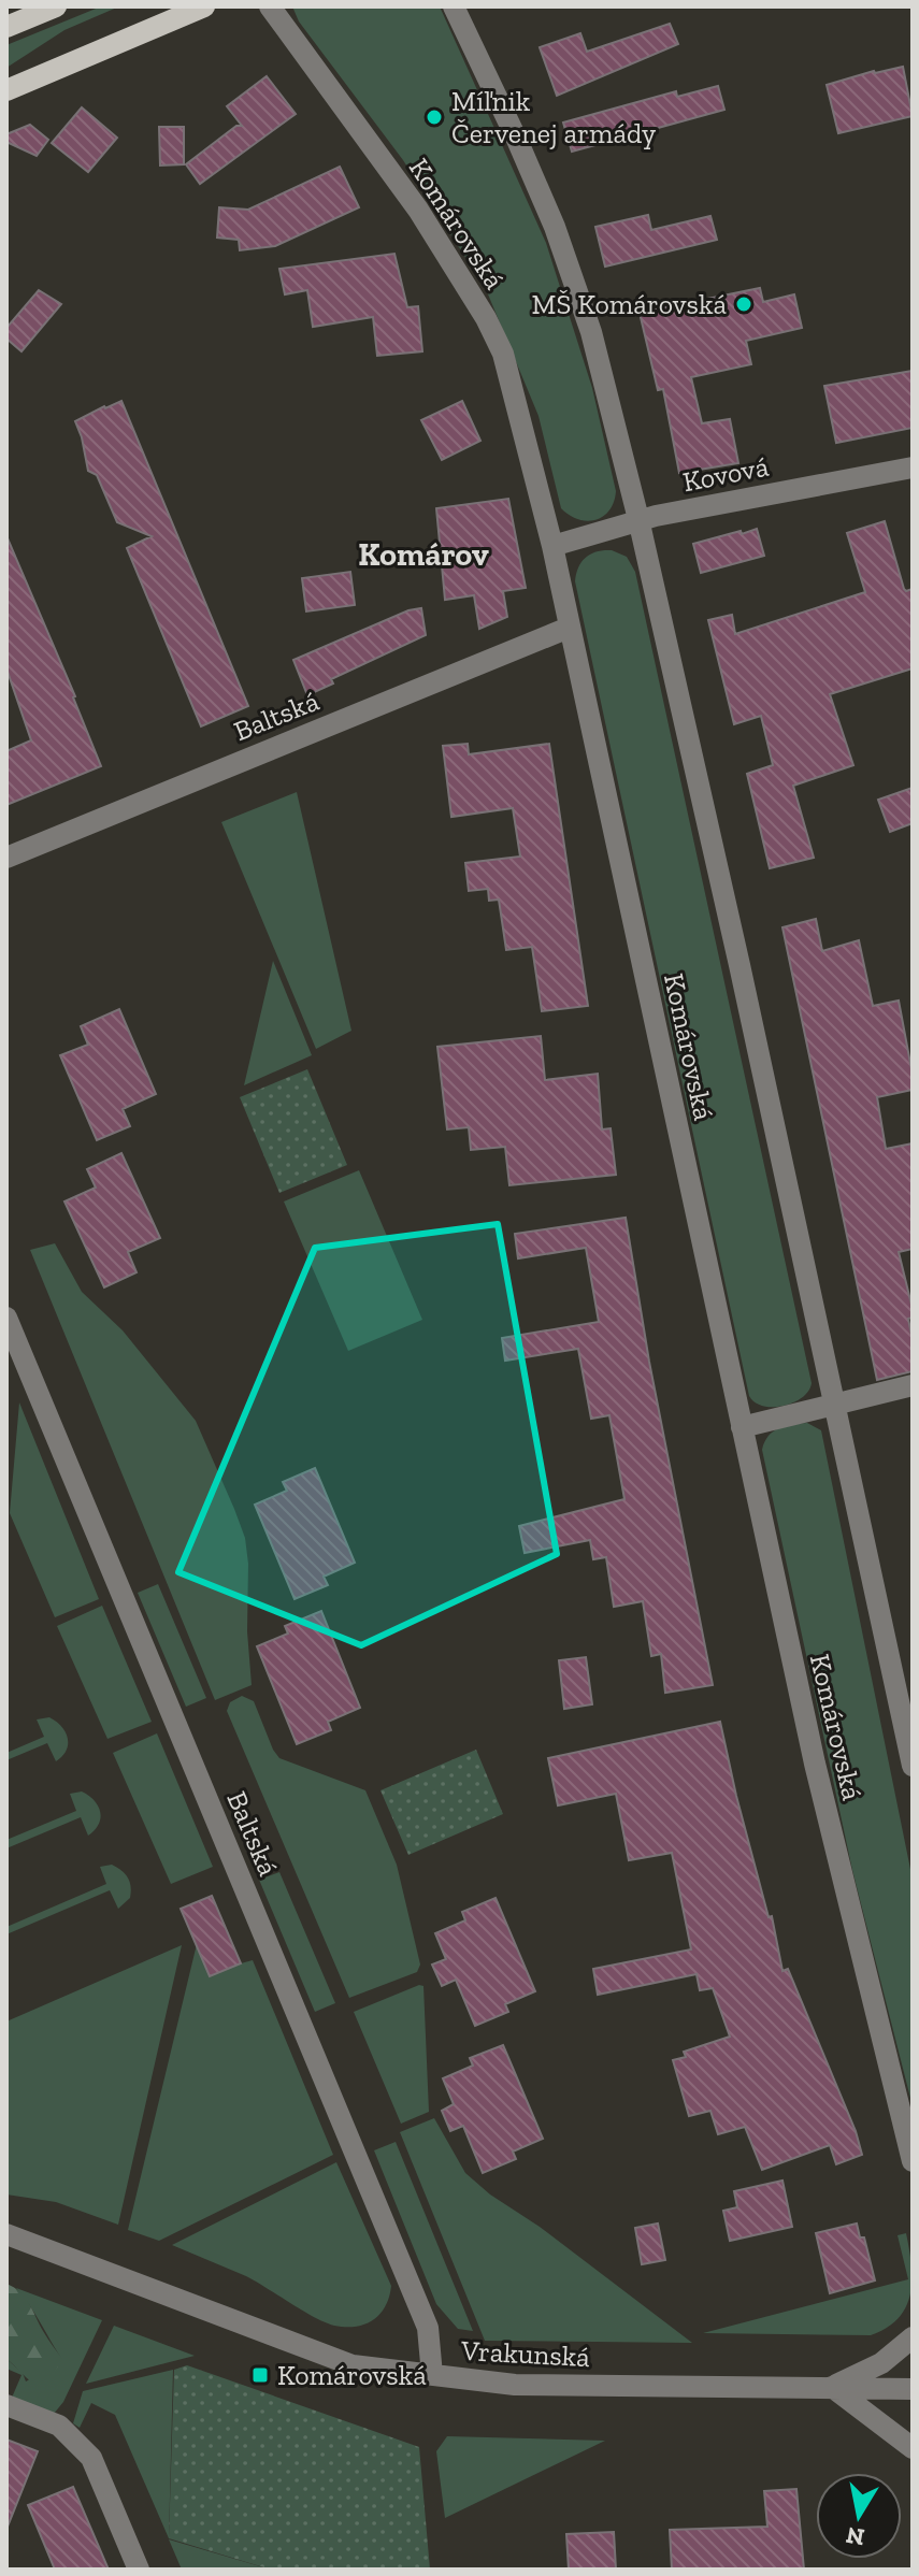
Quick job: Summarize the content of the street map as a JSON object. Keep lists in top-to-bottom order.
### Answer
{
  "streets": {
    "street": [
      "Komárovská",
      "Kovová",
      "Baltská",
      "Vrakunská"
    ]
  },
  "crossings": [
    ["Komárovská", "Kovová"],
    ["Komárovská", "Baltská"],
    ["Baltská", "Vrakunská"]
  ],
  "districts": ["Komárov"],
  "places": {
    "other": ["Míľnik Červenej armády", "MŠ Komárovská"],
    "transit": ["Komárovská"]
  },
  "north": "bottom"
}
